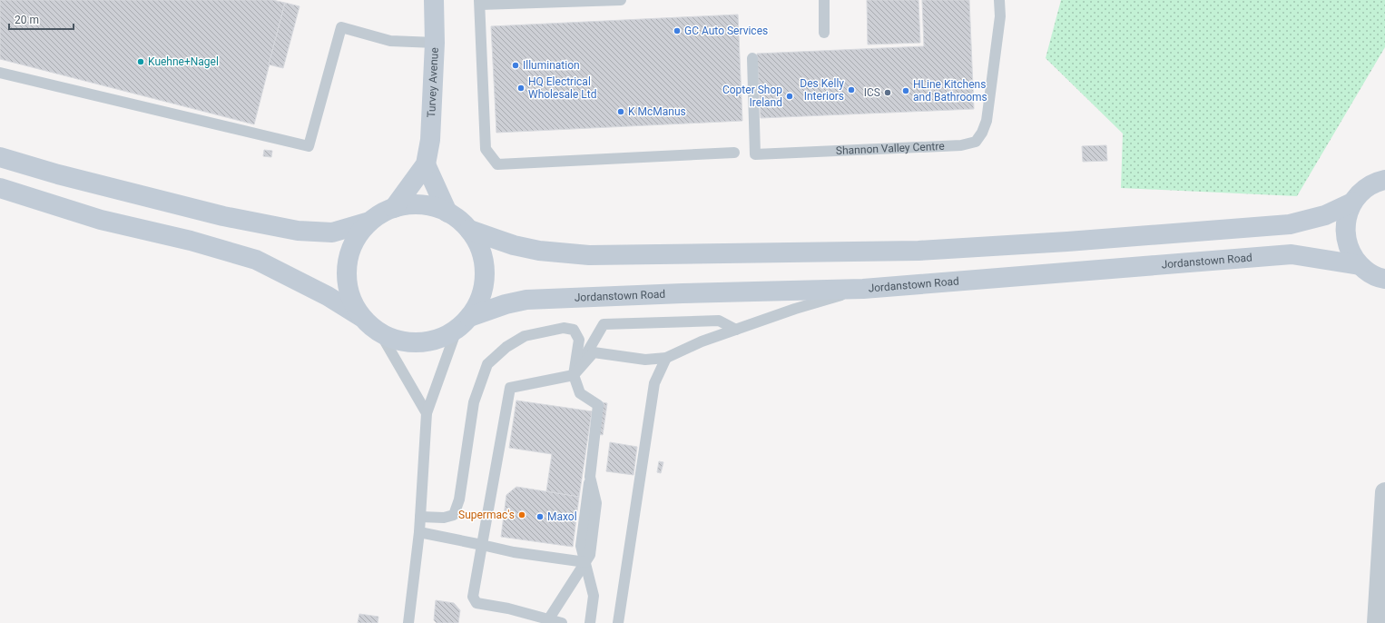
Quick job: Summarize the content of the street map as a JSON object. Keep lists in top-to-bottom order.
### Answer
{
  "streets": {
    "main road": ["Turvey Avenue", "Jordanstown Road"],
    "lane": ["Shannon Valley Centre"]
  },
  "places": [
    "GC Auto Services",
    "Kuehne+Nagel",
    "Illumination",
    "HQ Electrical Wholesale Ltd",
    "Des Kelly Interiors",
    "HLine Kitchens and Bathrooms",
    "ICS",
    "Copter Shop Ireland",
    "K McManus",
    "Supermac's",
    "Maxol"
  ],
  "scale_bar": "20 m"
}
